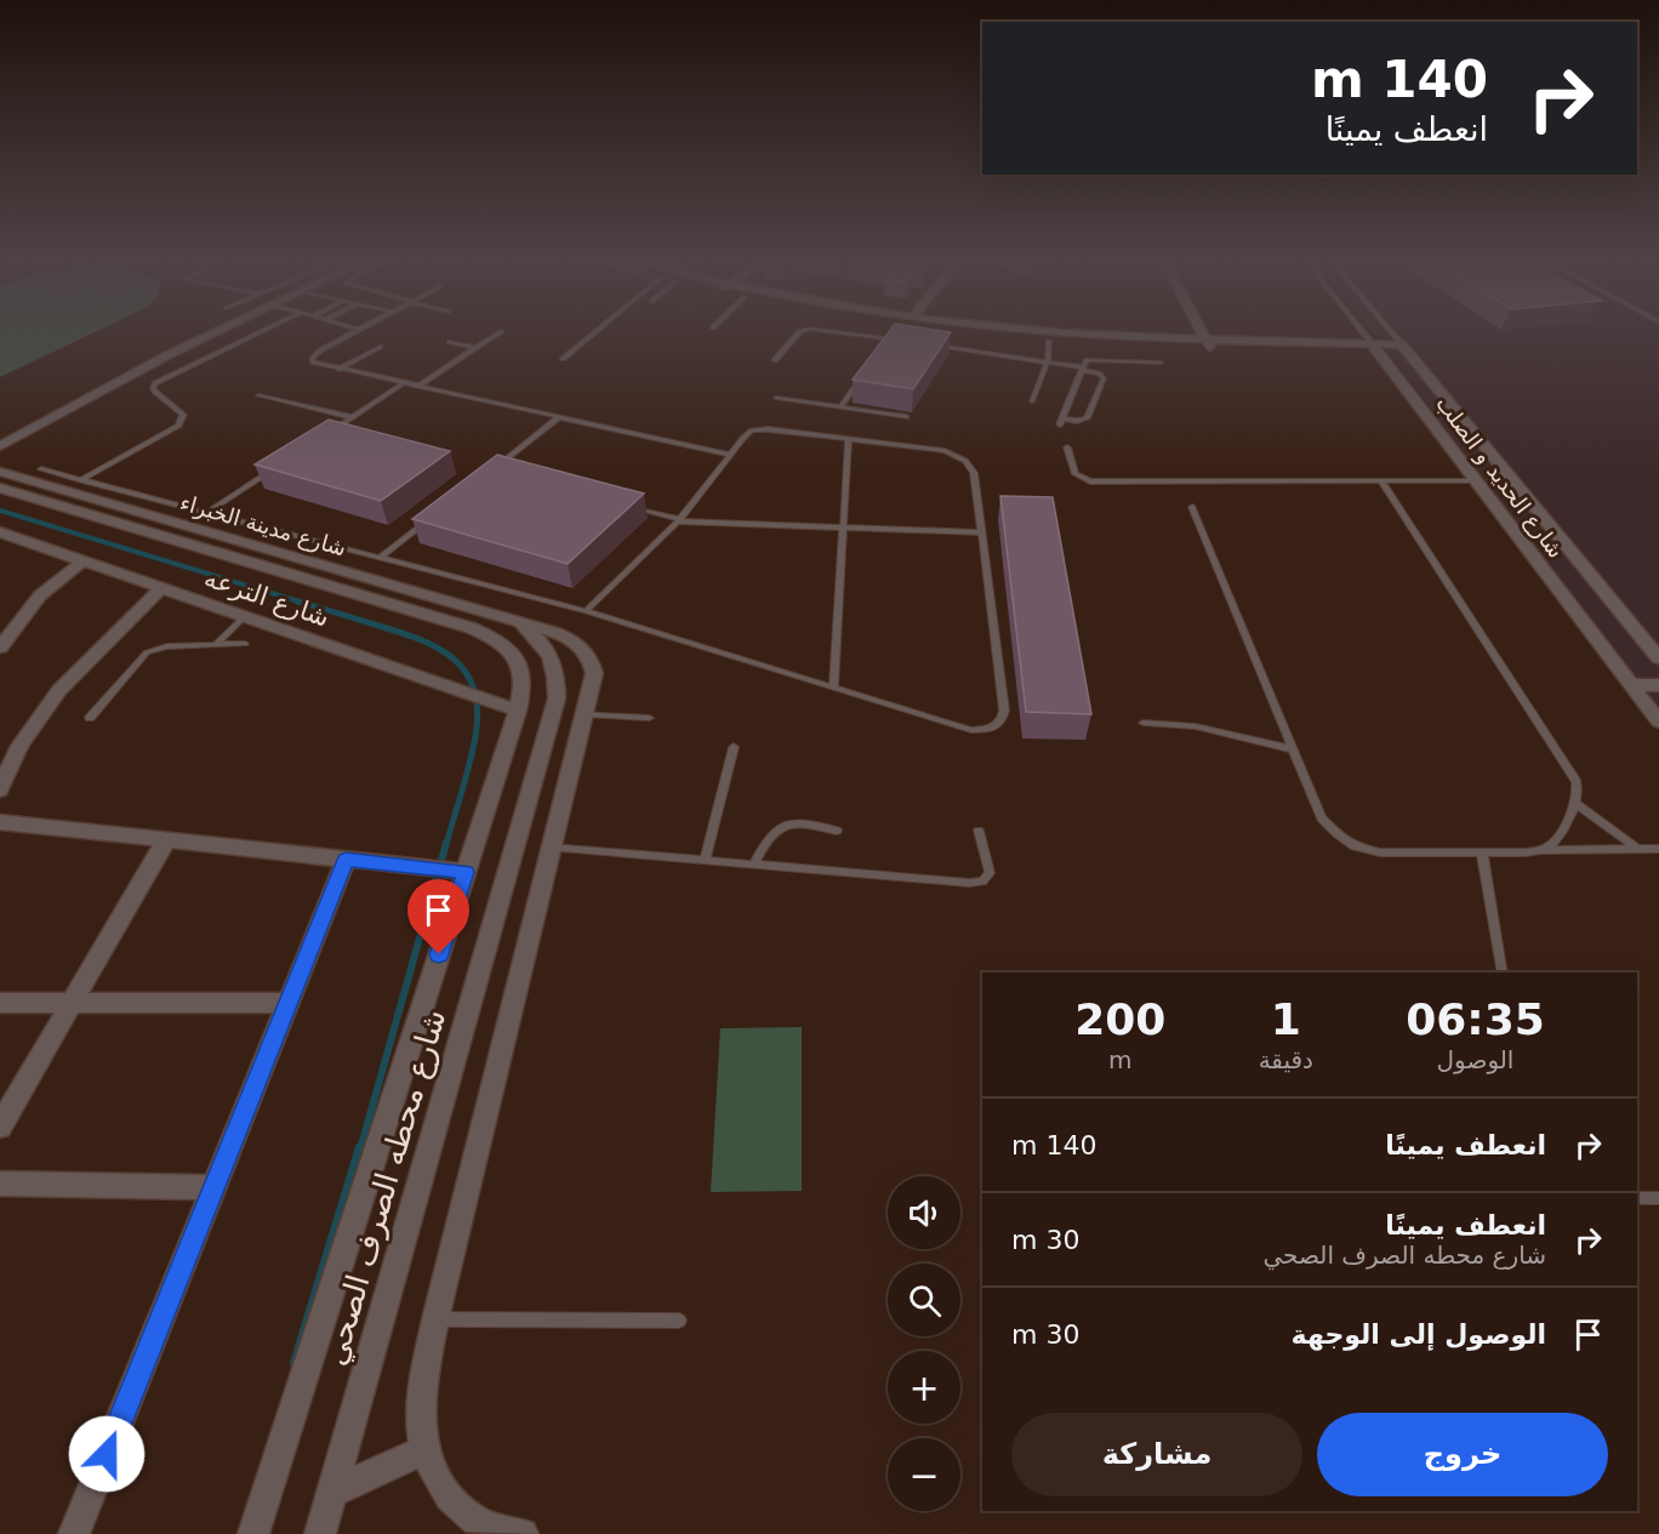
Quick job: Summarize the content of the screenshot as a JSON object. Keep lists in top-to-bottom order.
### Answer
{
  "streets": {
    "street": [
      "شارع الحديد و الصلب",
      "شارع مدينة الخبراء",
      "شارع الترعه",
      "شارع محطه الصرف الصحي"
    ]
  },
  "crossings": [
    ["شارع مدينة الخبراء", "شارع محطه الصرف الصحي"],
    ["شارع الترعه", "شارع محطه الصرف الصحي"]
  ],
  "page": {
    "turn": ["140 m", "انعطف يمينًا"],
    "eta": [
      "06:35",
      "الوصول",
      "1",
      "دقيقة",
      "200",
      "m"
    ],
    "list": [
      {
        "name": "انعطف يمينًا",
        "value": "140 m"
      },
      {
        "name": "انعطف يمينًا",
        "note": "شارع محطه الصرف الصحي",
        "value": "30 m"
      },
      {
        "name": "الوصول إلى الوجهة",
        "value": "30 m"
      }
    ],
    "map_buttons": ["+", "−"],
    "buttons": ["خروج", "مشاركة"]
  }
}
